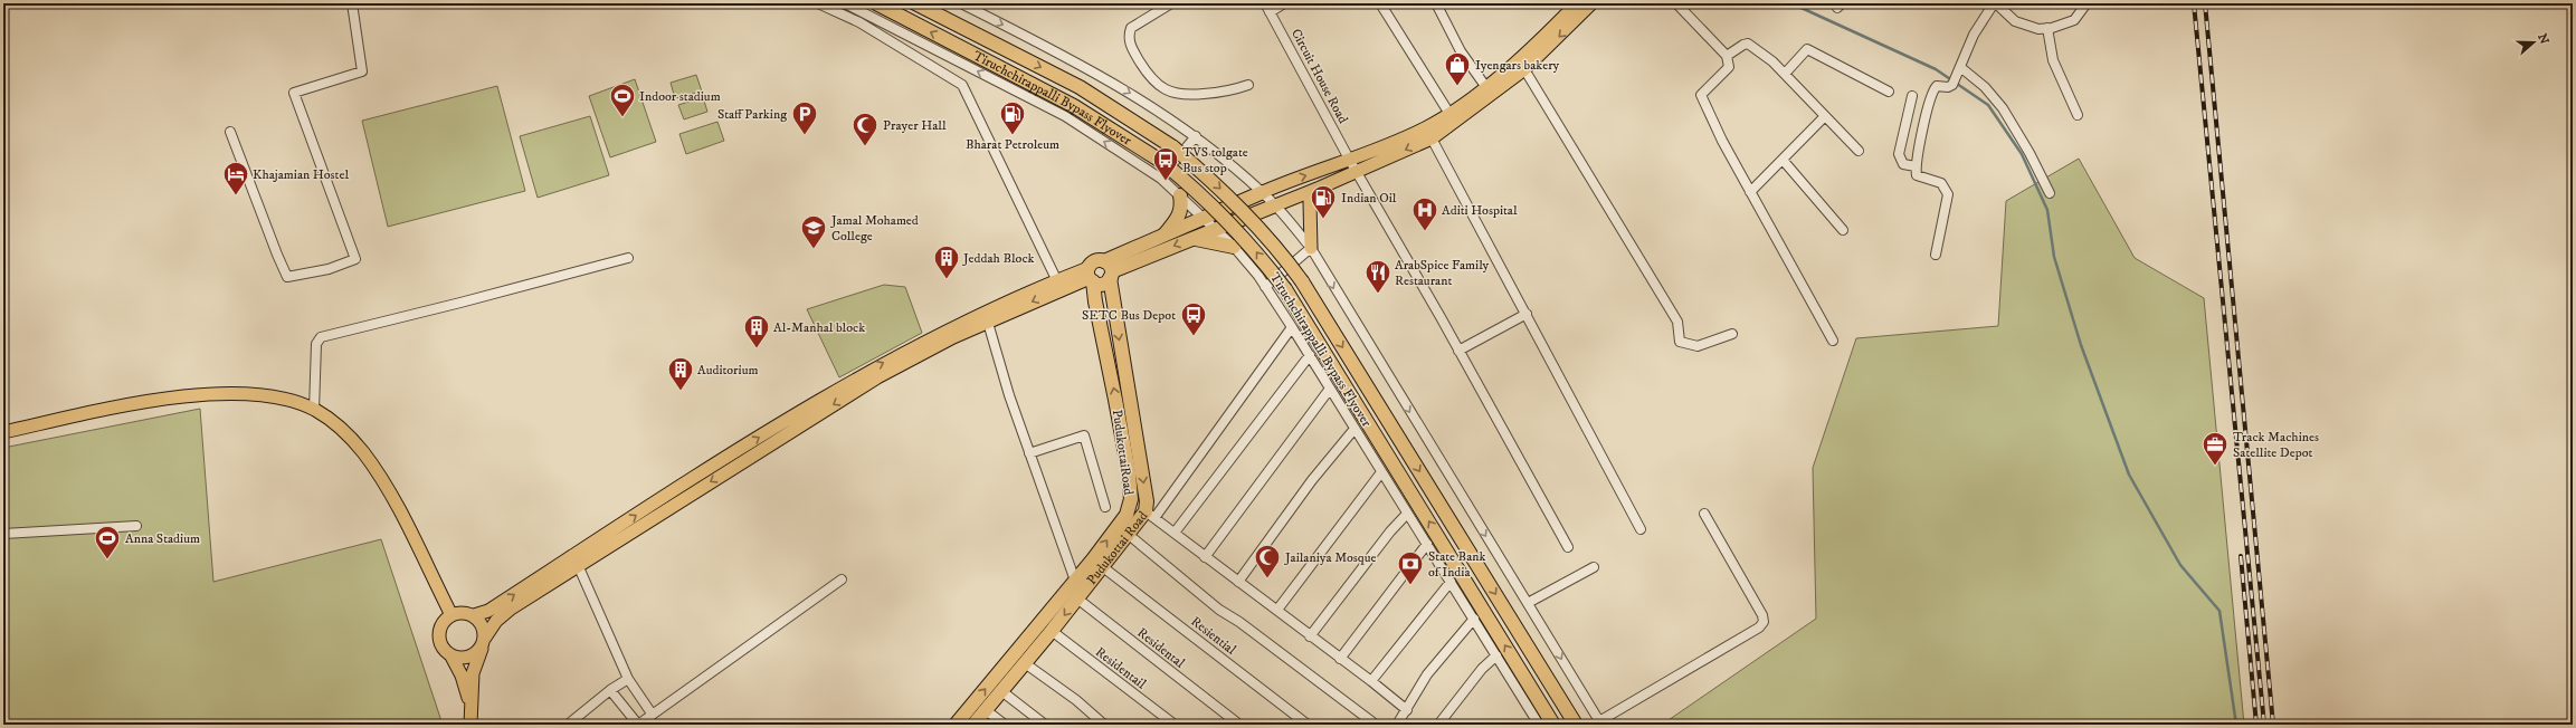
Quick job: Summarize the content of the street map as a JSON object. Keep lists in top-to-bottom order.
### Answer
{
  "streets": {
    "highway": ["Tiruchchirappalli Bypass Flyover", "PudukottaiRoad", "Pudukottai Road"],
    "street": [
      "Circuit House Road",
      "Resiential",
      "Residental",
      "Residentail"
    ]
  },
  "crossings": [
    ["PudukottaiRoad", "Pudukottai Road"],
    ["PudukottaiRoad", "Residental"],
    ["Pudukottai Road", "Resiential"],
    ["Pudukottai Road", "Residental"],
    ["Pudukottai Road", "Residentail"]
  ],
  "one_way": ["PudukottaiRoad", "Pudukottai Road"],
  "places": {
    "shop": ["Iyengars bakery"],
    "sports": ["Indoor stadium", "Anna Stadium"],
    "parking": ["Staff Parking"],
    "fuel station": ["Bharat Petroleum", "Indian Oil"],
    "mosque": ["Prayer Hall", "Jailaniya Mosque"],
    "bus stop": ["TVS tolgate Bus stop", "SETC Bus Depot"],
    "hotel": ["Khajamian Hostel"],
    "hospital": ["Aditi Hospital"],
    "school or university": ["Jamal Mohamed College"],
    "building": ["Jeddah Block", "Al-Manhal block", "Auditorium"],
    "restaurant": ["ArabSpice Family Restaurant"],
    "office": ["Track Machines Satellite Depot"],
    "bank": ["State Bank of India"]
  },
  "north": "right"
}
